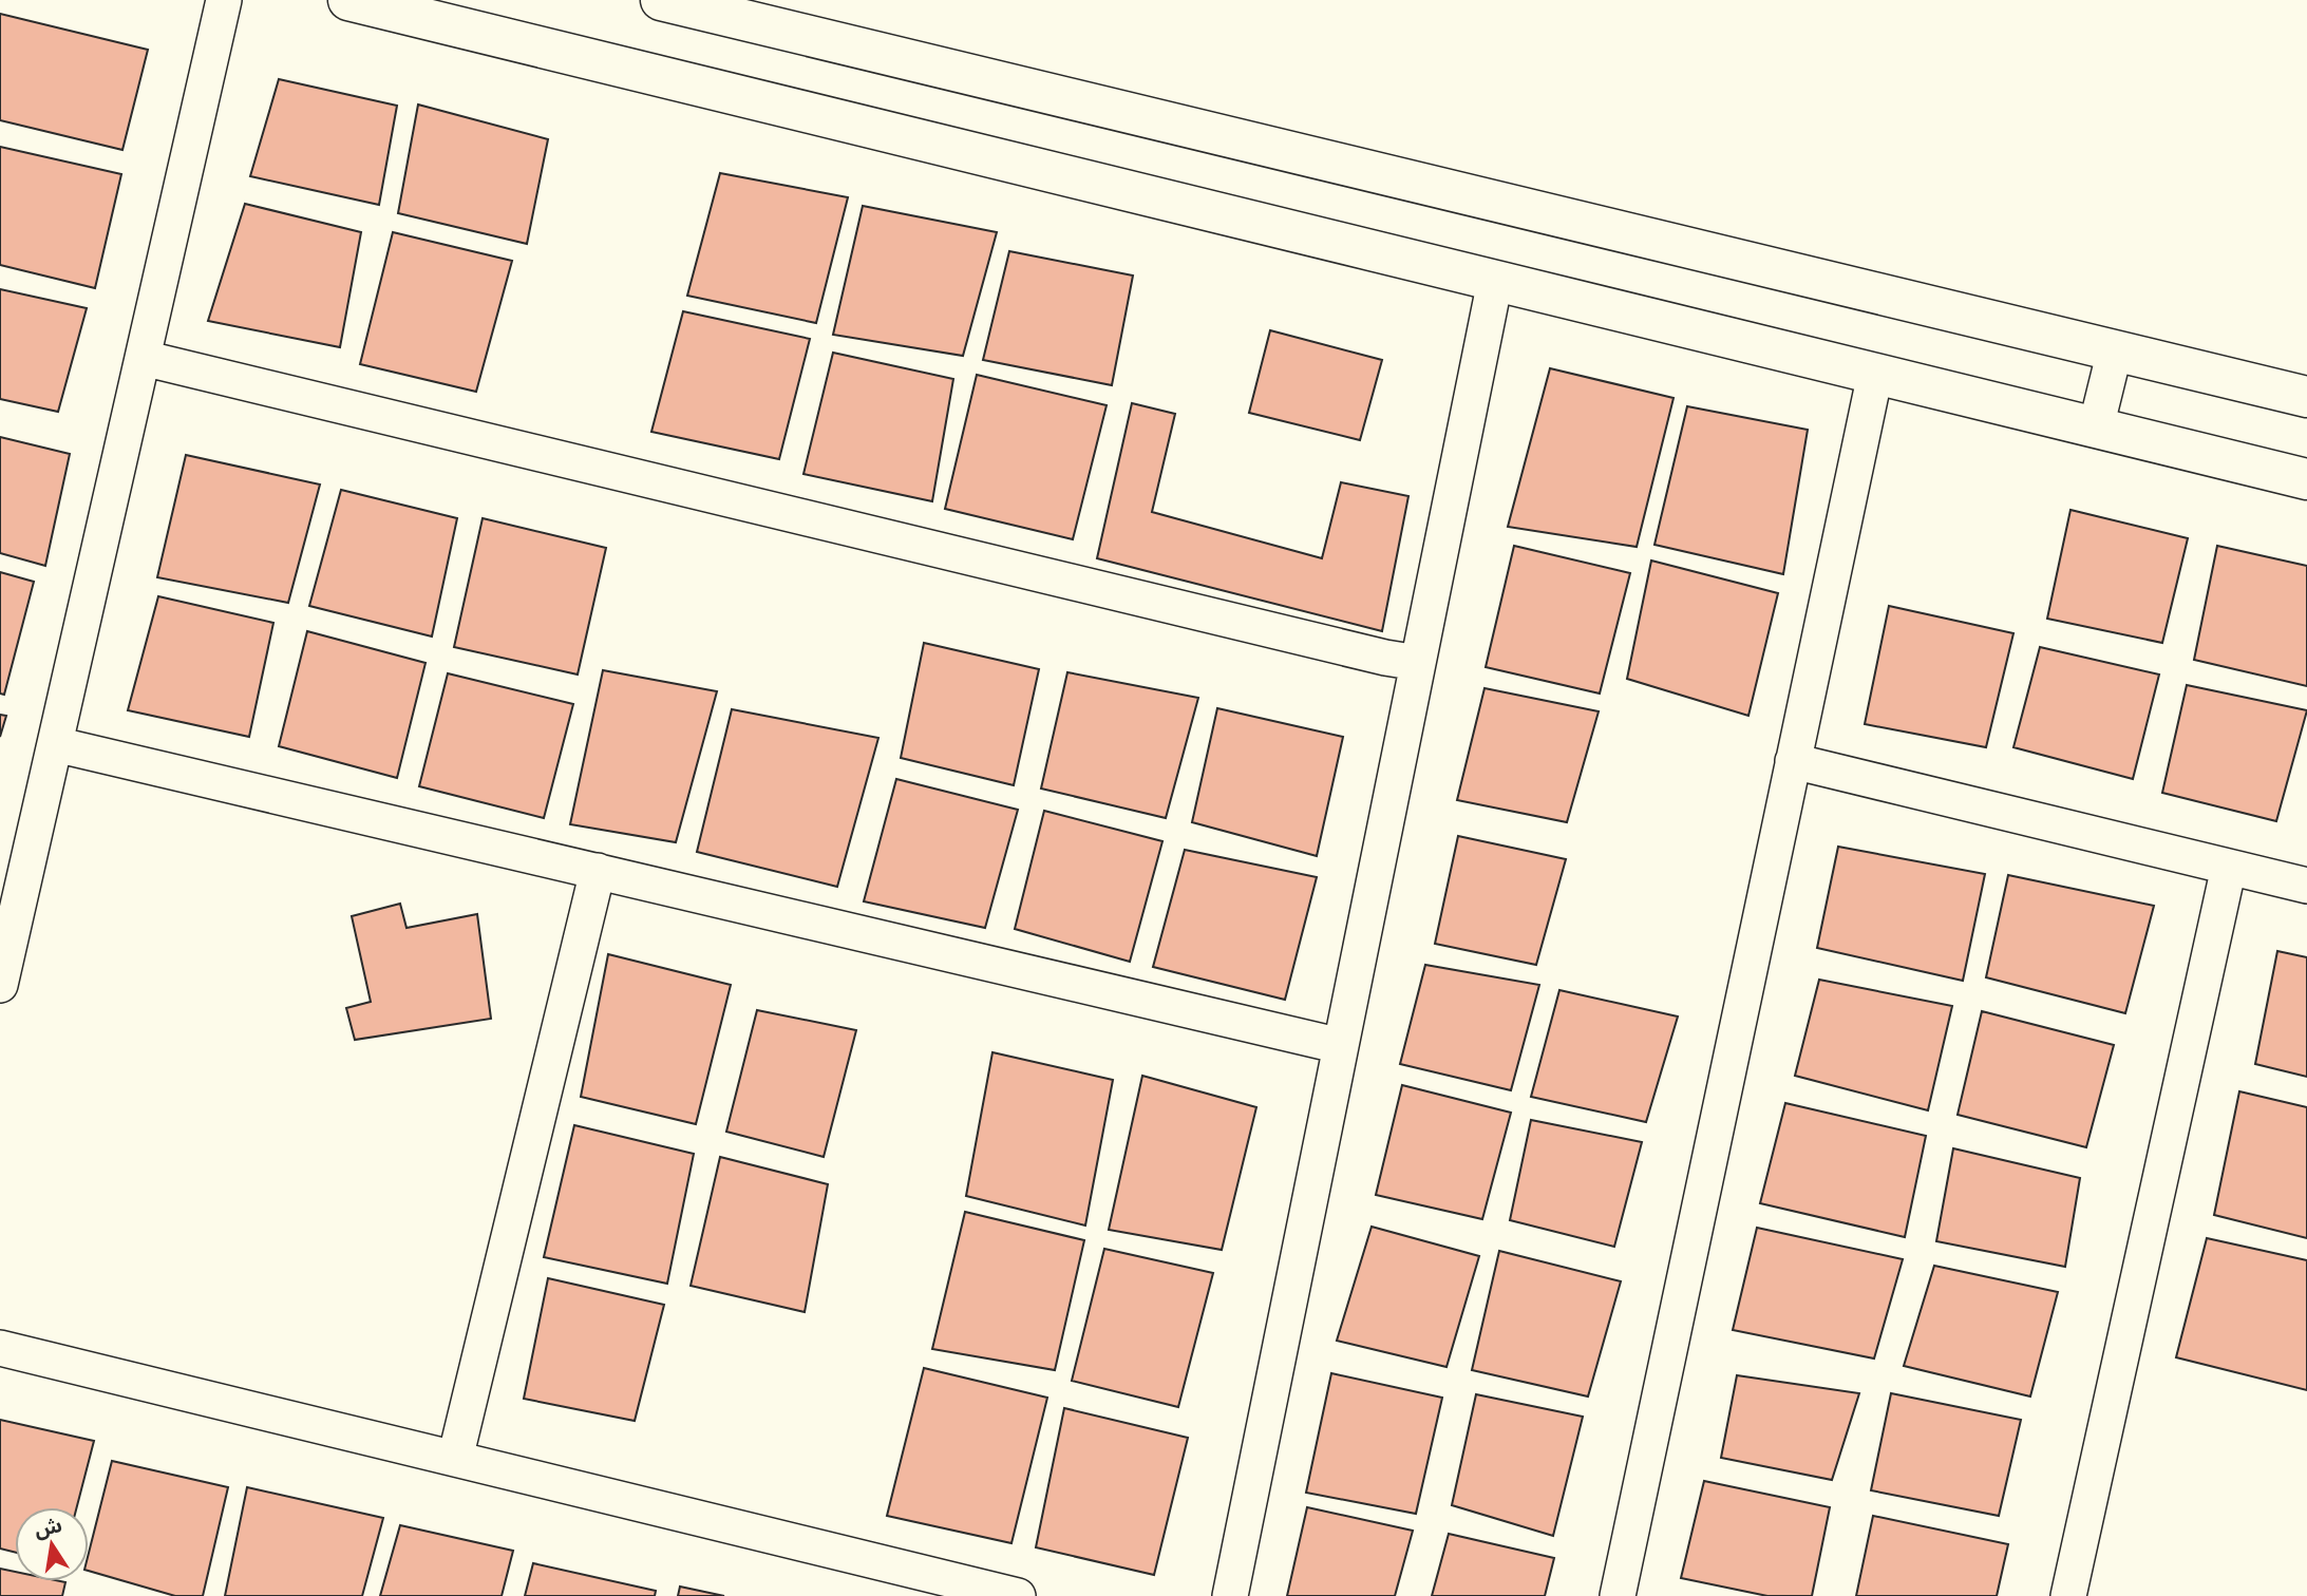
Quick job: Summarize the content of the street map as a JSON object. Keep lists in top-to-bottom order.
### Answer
{
  "north": "top"
}
